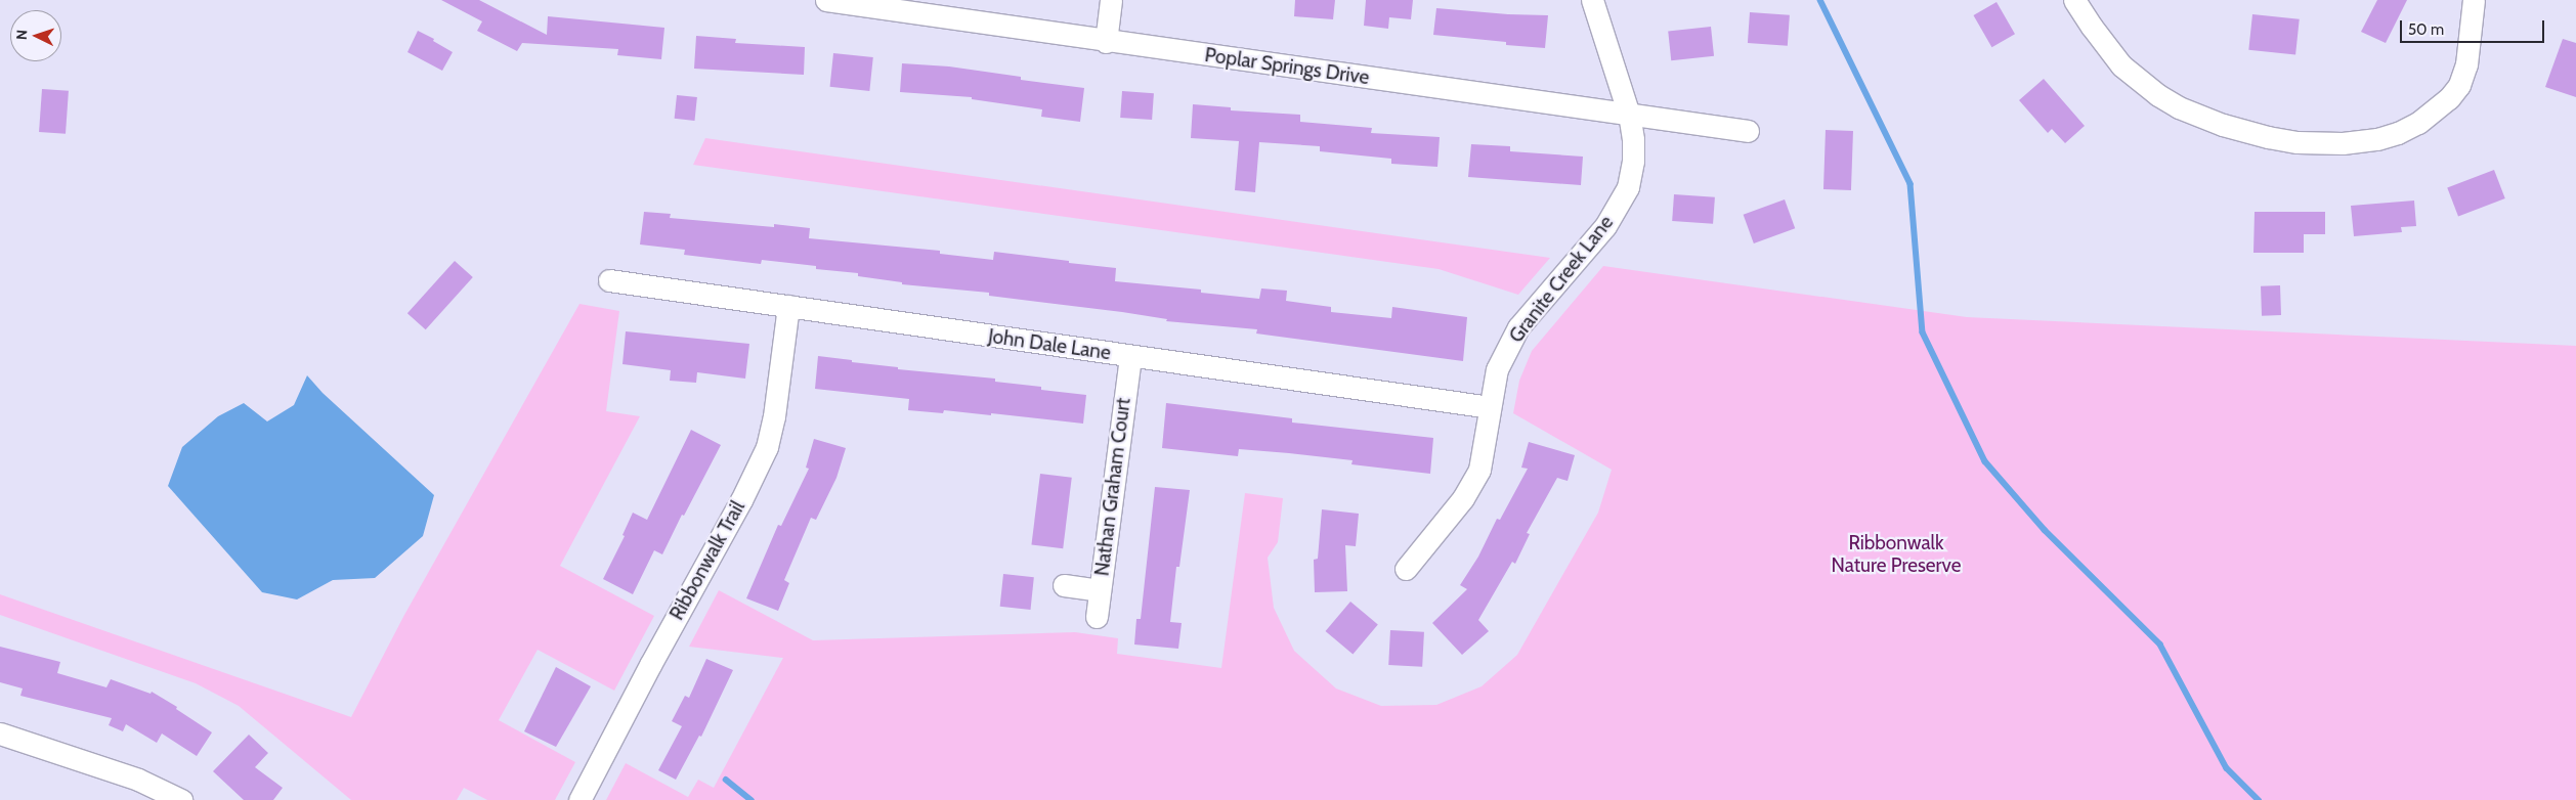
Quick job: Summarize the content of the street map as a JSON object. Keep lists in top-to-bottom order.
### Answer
{
  "streets": {
    "street": [
      "Poplar Springs Drive",
      "Granite Creek Lane",
      "John Dale Lane",
      "Nathan Graham Court",
      "Ribbonwalk Trail"
    ]
  },
  "crossings": [
    ["Poplar Springs Drive", "Granite Creek Lane"],
    ["Granite Creek Lane", "John Dale Lane"],
    ["John Dale Lane", "Nathan Graham Court"],
    ["John Dale Lane", "Ribbonwalk Trail"]
  ],
  "parks": ["Ribbonwalk Nature Preserve"],
  "scale_bar": "50 m",
  "north": "left"
}
